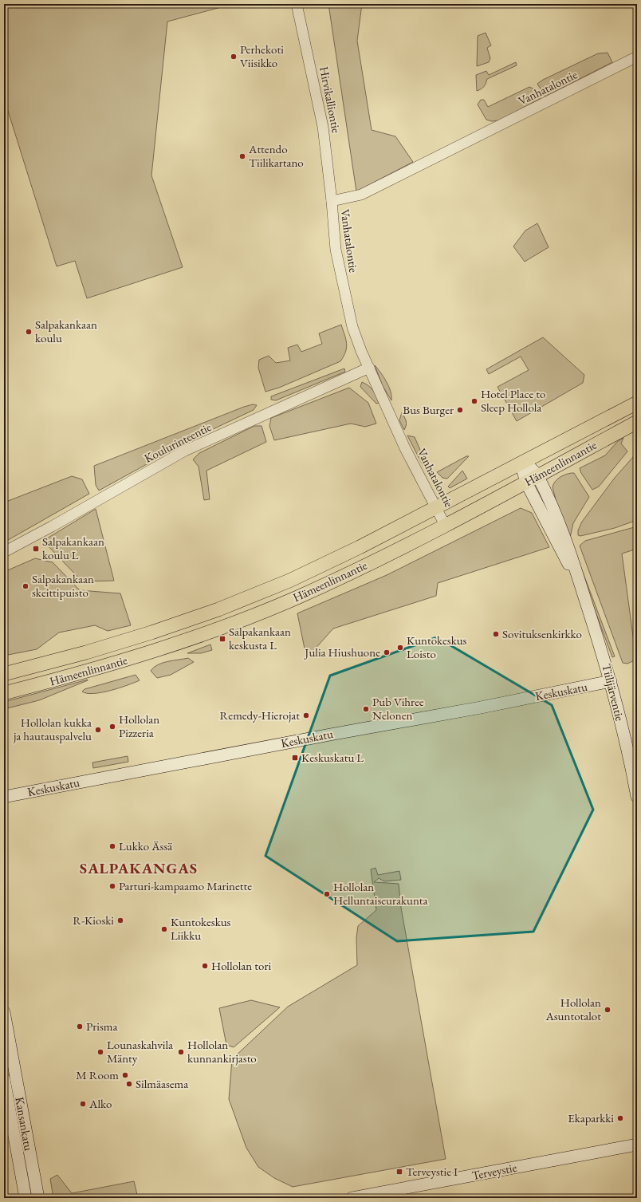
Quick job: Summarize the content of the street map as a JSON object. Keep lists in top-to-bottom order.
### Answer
{
  "streets": {
    "main road": [
      "Hämeenlinnantie",
      "Keskuskatu",
      "Tiilijärventie",
      "Kansankatu",
      "Terveystie"
    ],
    "street": ["Vanhatalontie", "Hirvikalliontie", "Koulurinteentie"]
  },
  "crossings": [
    ["Vanhatalontie", "Hirvikalliontie"],
    ["Vanhatalontie", "Koulurinteentie"],
    ["Vanhatalontie", "Hämeenlinnantie"],
    ["Hämeenlinnantie", "Tiilijärventie"],
    ["Keskuskatu", "Tiilijärventie"]
  ],
  "districts": ["SALPAKANGAS"],
  "places": {
    "other": [
      "Perhekoti Viisikko",
      "Attendo Tiilikartano",
      "Salpakankaan koulu",
      "Hotel Place to Sleep Hollola",
      "Bus Burger",
      "Salpakankaan skeittipuisto",
      "Sovituksenkirkko",
      "Kuntokeskus Loisto",
      "Julia Hiushuone",
      "Pub Vihree Nelonen",
      "Remedy-Hierojat",
      "Hollolan Pizzeria",
      "Hollolan kukka ja hautauspalvelu",
      "Lukko Ässä",
      "Parturi-kampaamo Marinette",
      "Hollolan Helluntaiseurakunta",
      "R-Kioski",
      "Kuntokeskus Liikku",
      "Hollolan tori",
      "Hollolan Asuntotalot",
      "Prisma",
      "Lounaskahvila Mänty",
      "Hollolan kunnankirjasto",
      "M Room",
      "Silmäasema",
      "Alko",
      "Ekaparkki"
    ],
    "transit": [
      "Salpakankaan koulu L",
      "Salpakankaan keskusta L",
      "Keskuskatu L",
      "Terveystie I"
    ]
  }
}
